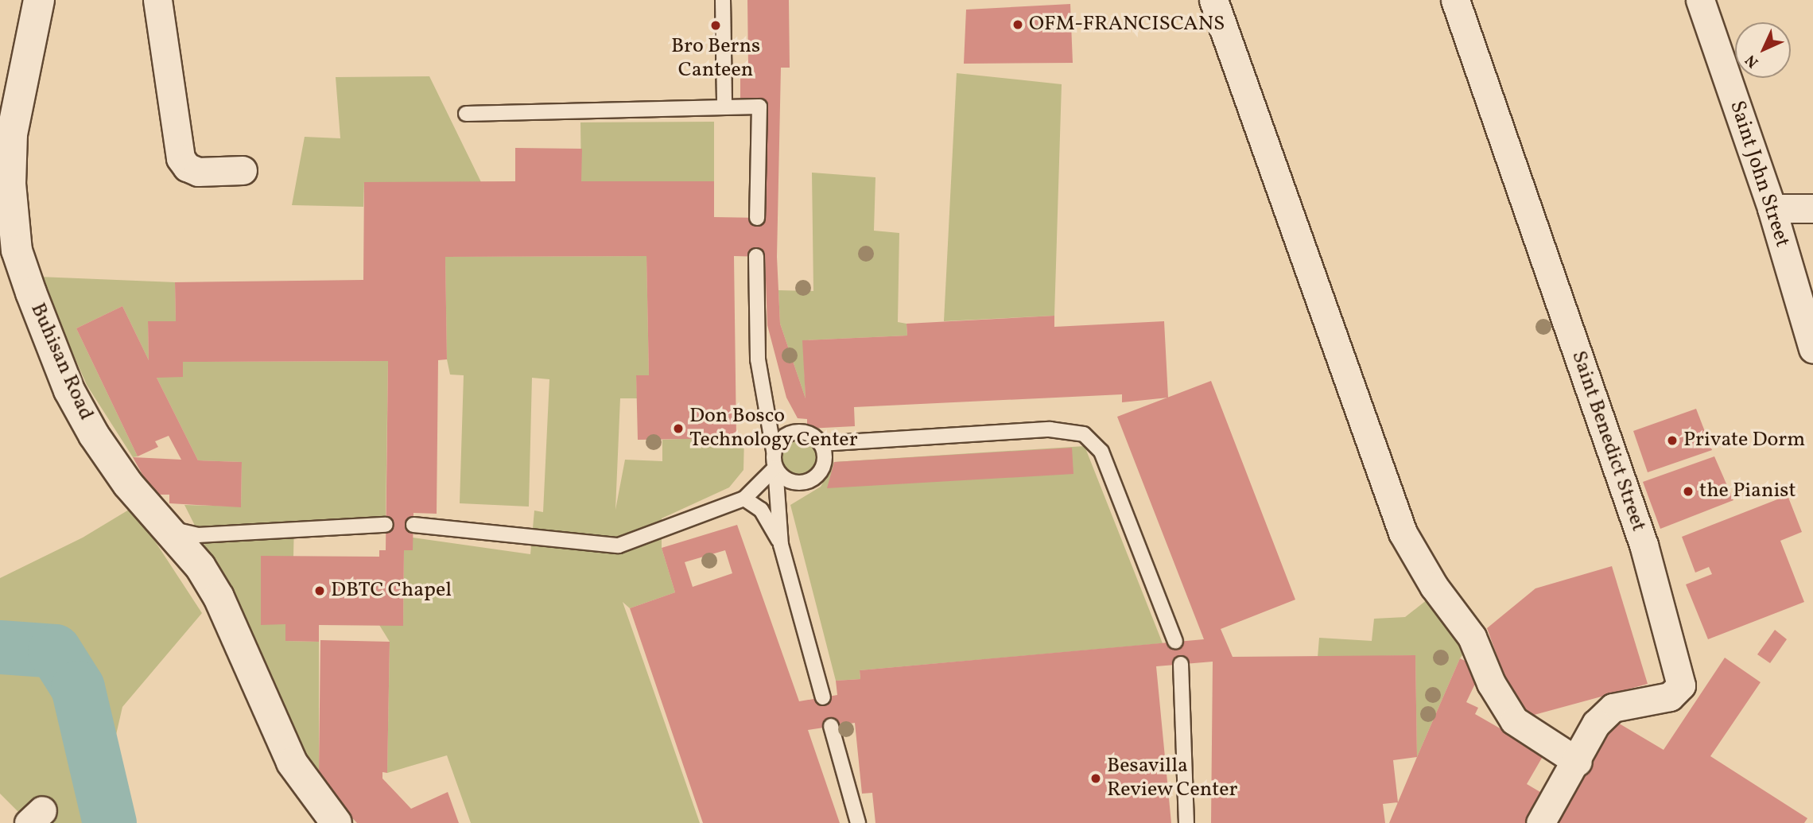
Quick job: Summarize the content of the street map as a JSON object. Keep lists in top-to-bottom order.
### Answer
{
  "streets": {
    "street": ["Saint John Street", "Buhisan Road", "Saint Benedict Street"]
  },
  "places": [
    "OFM-FRANCISCANS",
    "Bro Berns Canteen",
    "Don Bosco Technology Center",
    "Private Dorm",
    "the Pianist",
    "DBTC Chapel",
    "Besavilla Review Center"
  ],
  "north": "bottom left"
}
